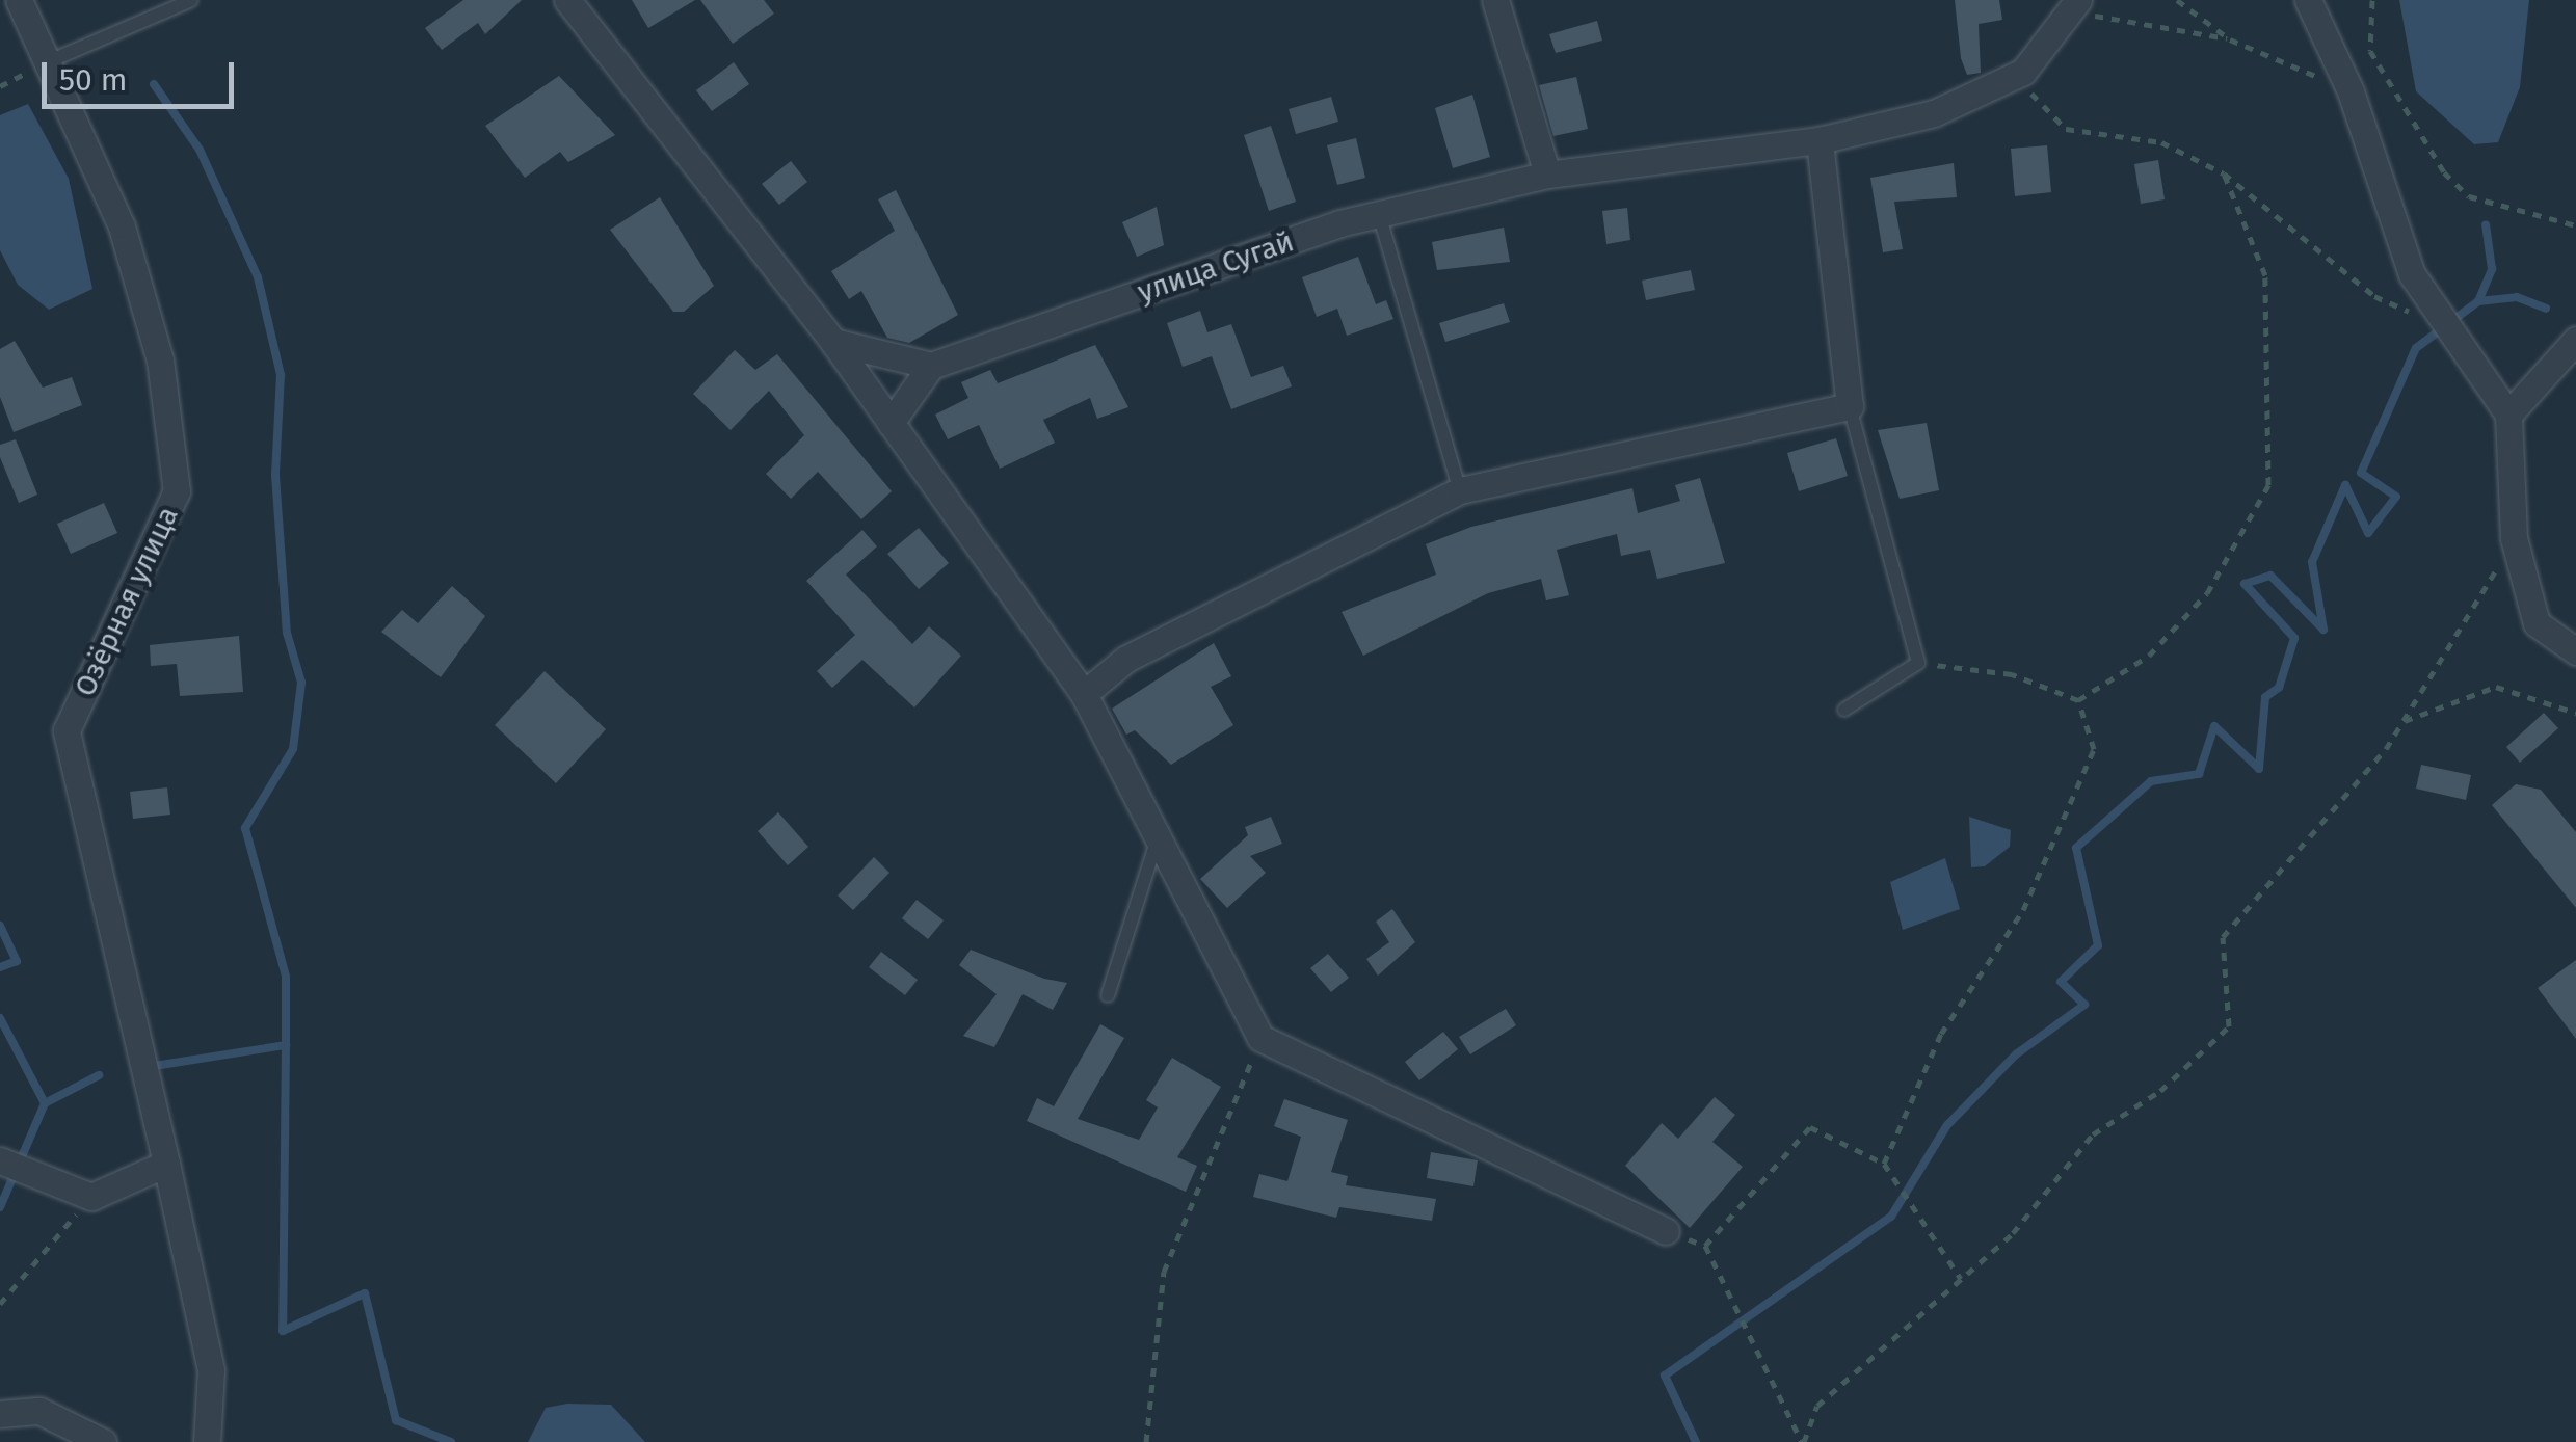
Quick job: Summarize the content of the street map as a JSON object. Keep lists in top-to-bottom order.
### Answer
{
  "streets": {
    "street": ["улица Сугай", "Озёрная улица"]
  },
  "scale_bar": "50 m"
}
